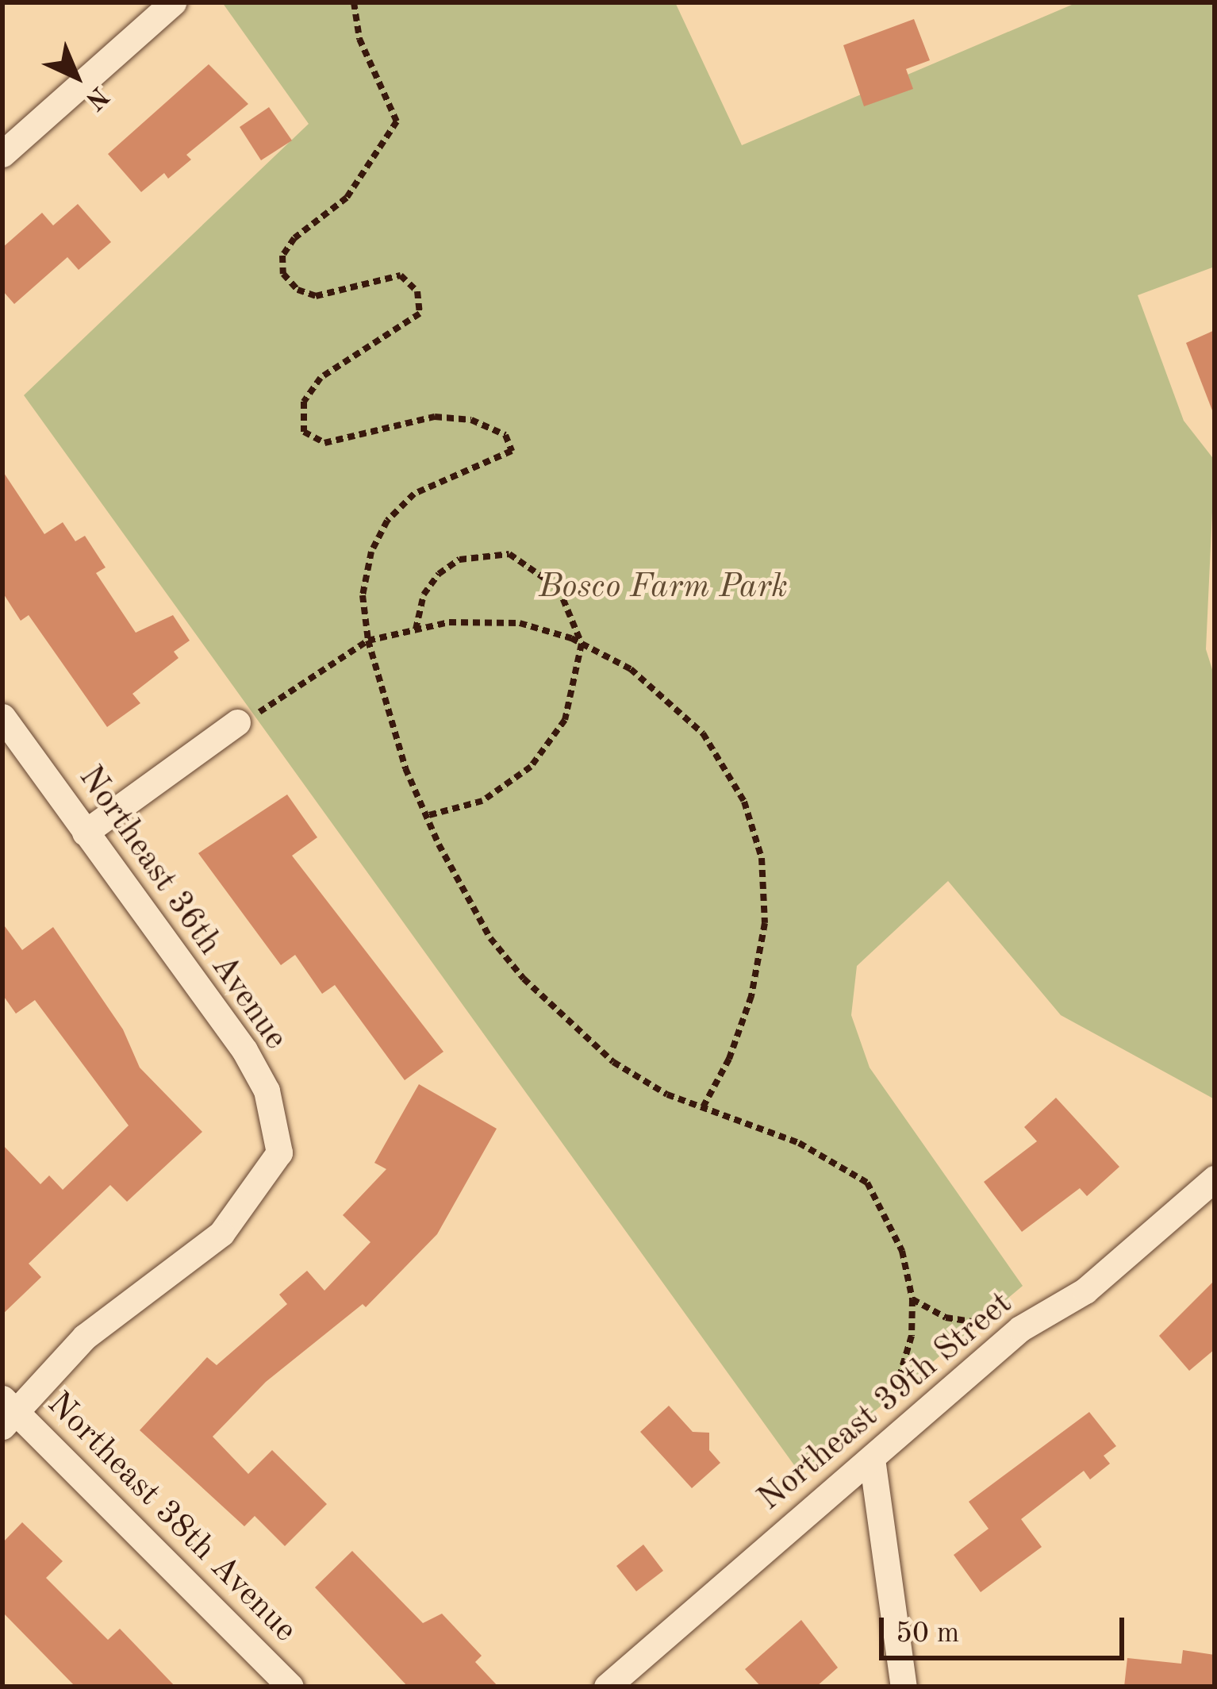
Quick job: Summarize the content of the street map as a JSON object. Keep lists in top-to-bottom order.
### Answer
{
  "streets": {
    "street": ["Northeast 36th Avenue", "Northeast 39th Street", "Northeast 38th Avenue"]
  },
  "crossings": [
    ["Northeast 36th Avenue", "Northeast 38th Avenue"]
  ],
  "parks": ["Bosco Farm Park"],
  "scale_bar": "50 m",
  "north": "bottom right"
}
